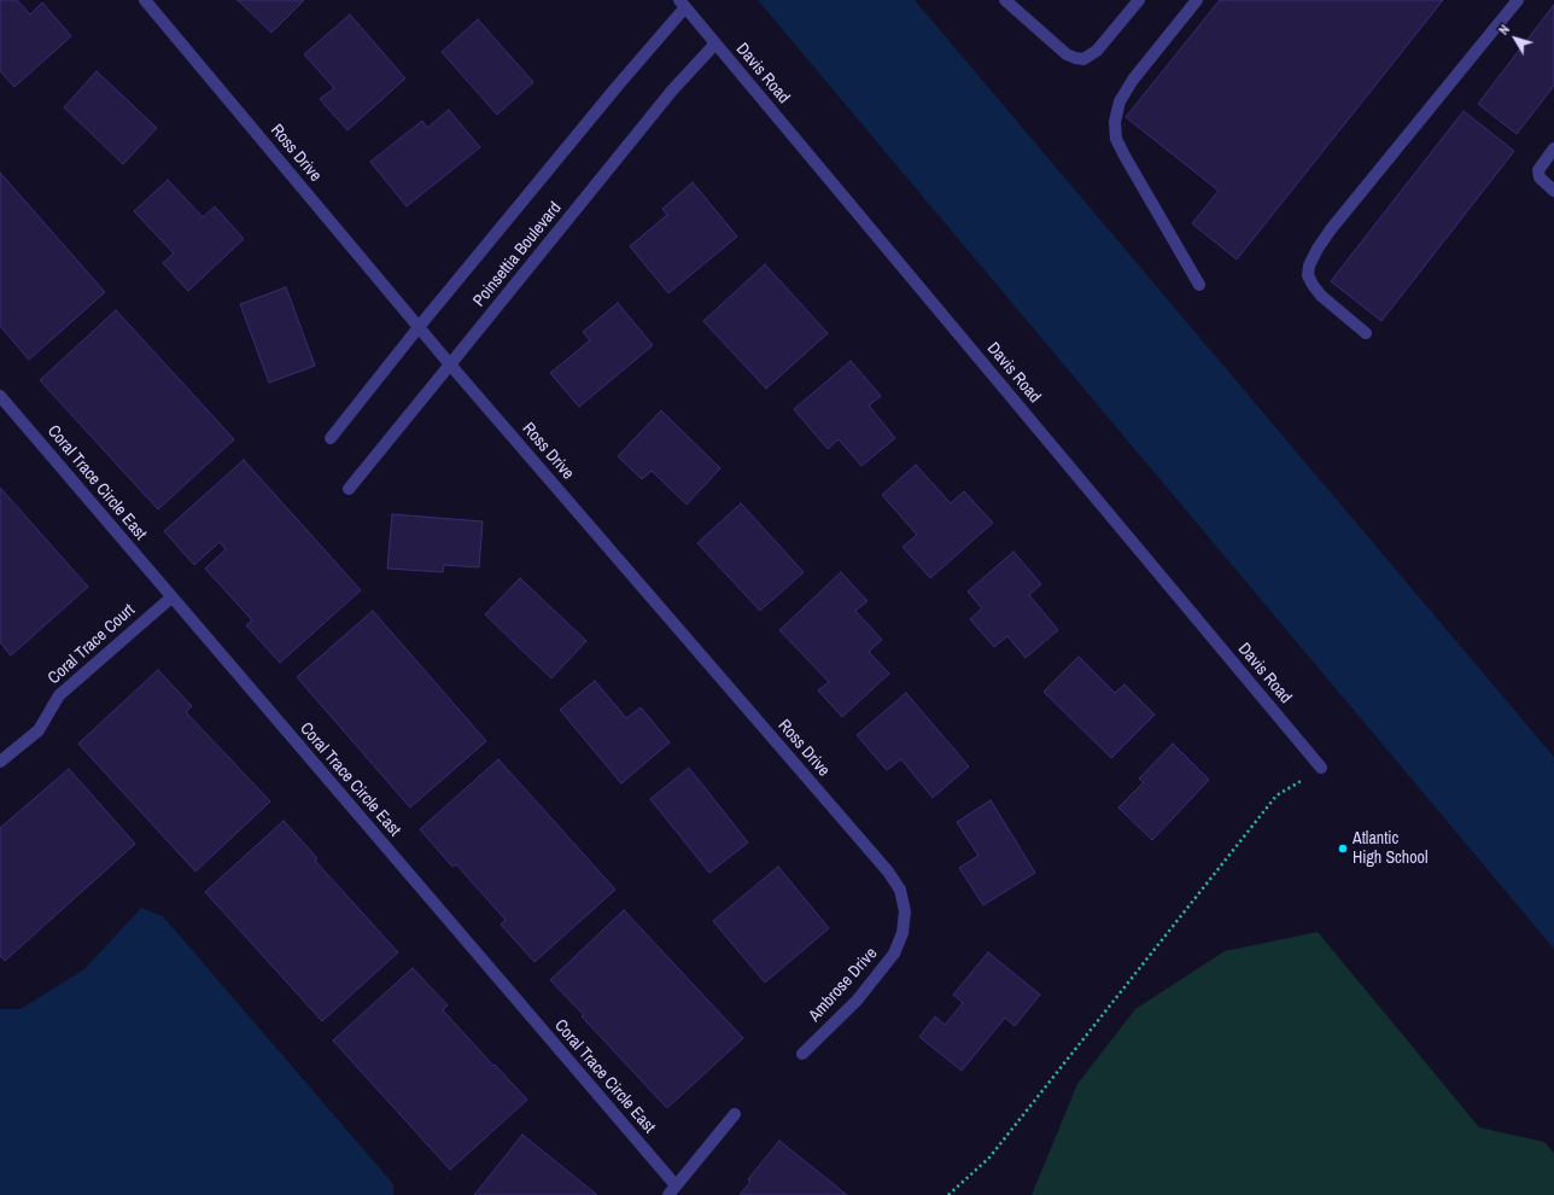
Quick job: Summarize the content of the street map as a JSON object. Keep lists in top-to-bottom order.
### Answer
{
  "streets": {
    "street": [
      "Davis Road",
      "Ross Drive",
      "Poinsettia Boulevard",
      "Coral Trace Circle East",
      "Coral Trace Court",
      "Ambrose Drive"
    ]
  },
  "crossings": [
    ["Davis Road", "Poinsettia Boulevard"],
    ["Ross Drive", "Poinsettia Boulevard"],
    ["Ross Drive", "Ambrose Drive"],
    ["Coral Trace Circle East", "Coral Trace Court"]
  ],
  "places": ["Atlantic High School"],
  "north": "top left"
}
